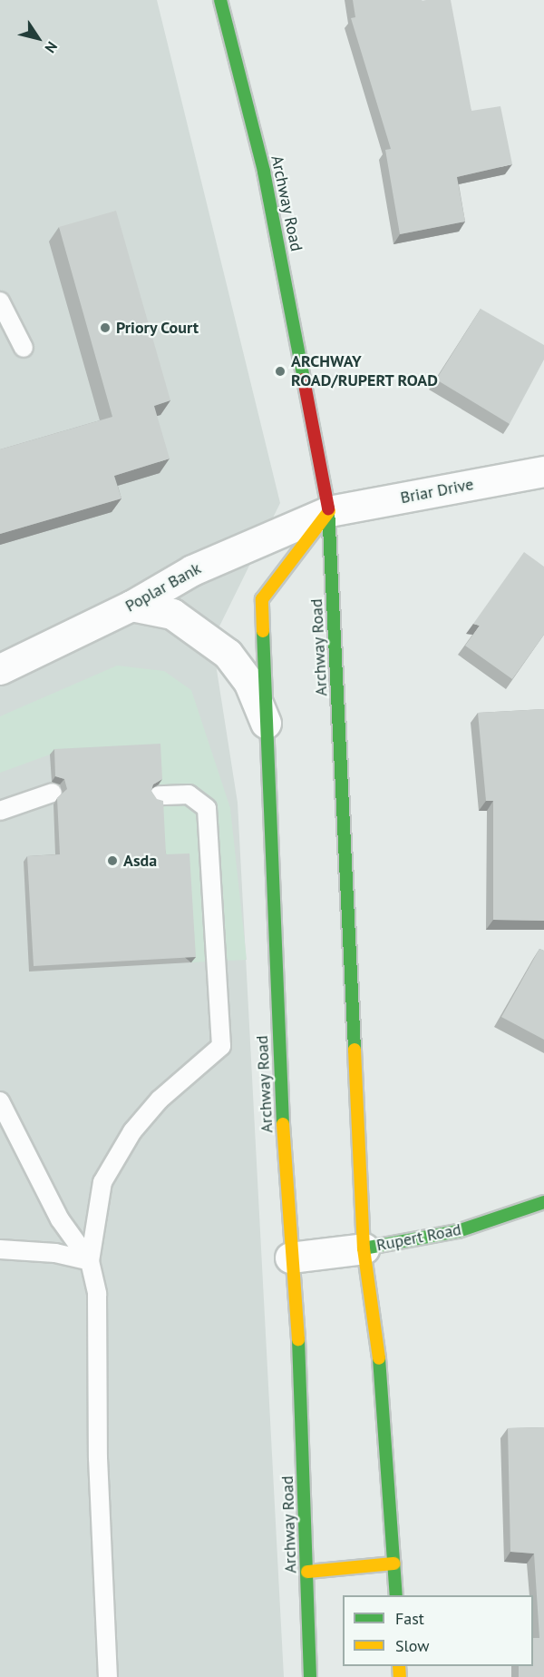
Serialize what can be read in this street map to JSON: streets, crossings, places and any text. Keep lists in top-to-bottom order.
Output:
{
  "streets": {
    "main road": ["Archway Road", "Rupert Road"],
    "street": ["Briar Drive", "Poplar Bank"]
  },
  "crossings": [
    ["Archway Road", "Briar Drive"],
    ["Archway Road", "Poplar Bank"],
    ["Archway Road", "Rupert Road"],
    ["Briar Drive", "Poplar Bank"]
  ],
  "places": ["Priory Court", "ARCHWAY ROAD/RUPERT ROAD", "Asda"],
  "legend": ["Fast", "Slow"],
  "north": "bottom right"
}
